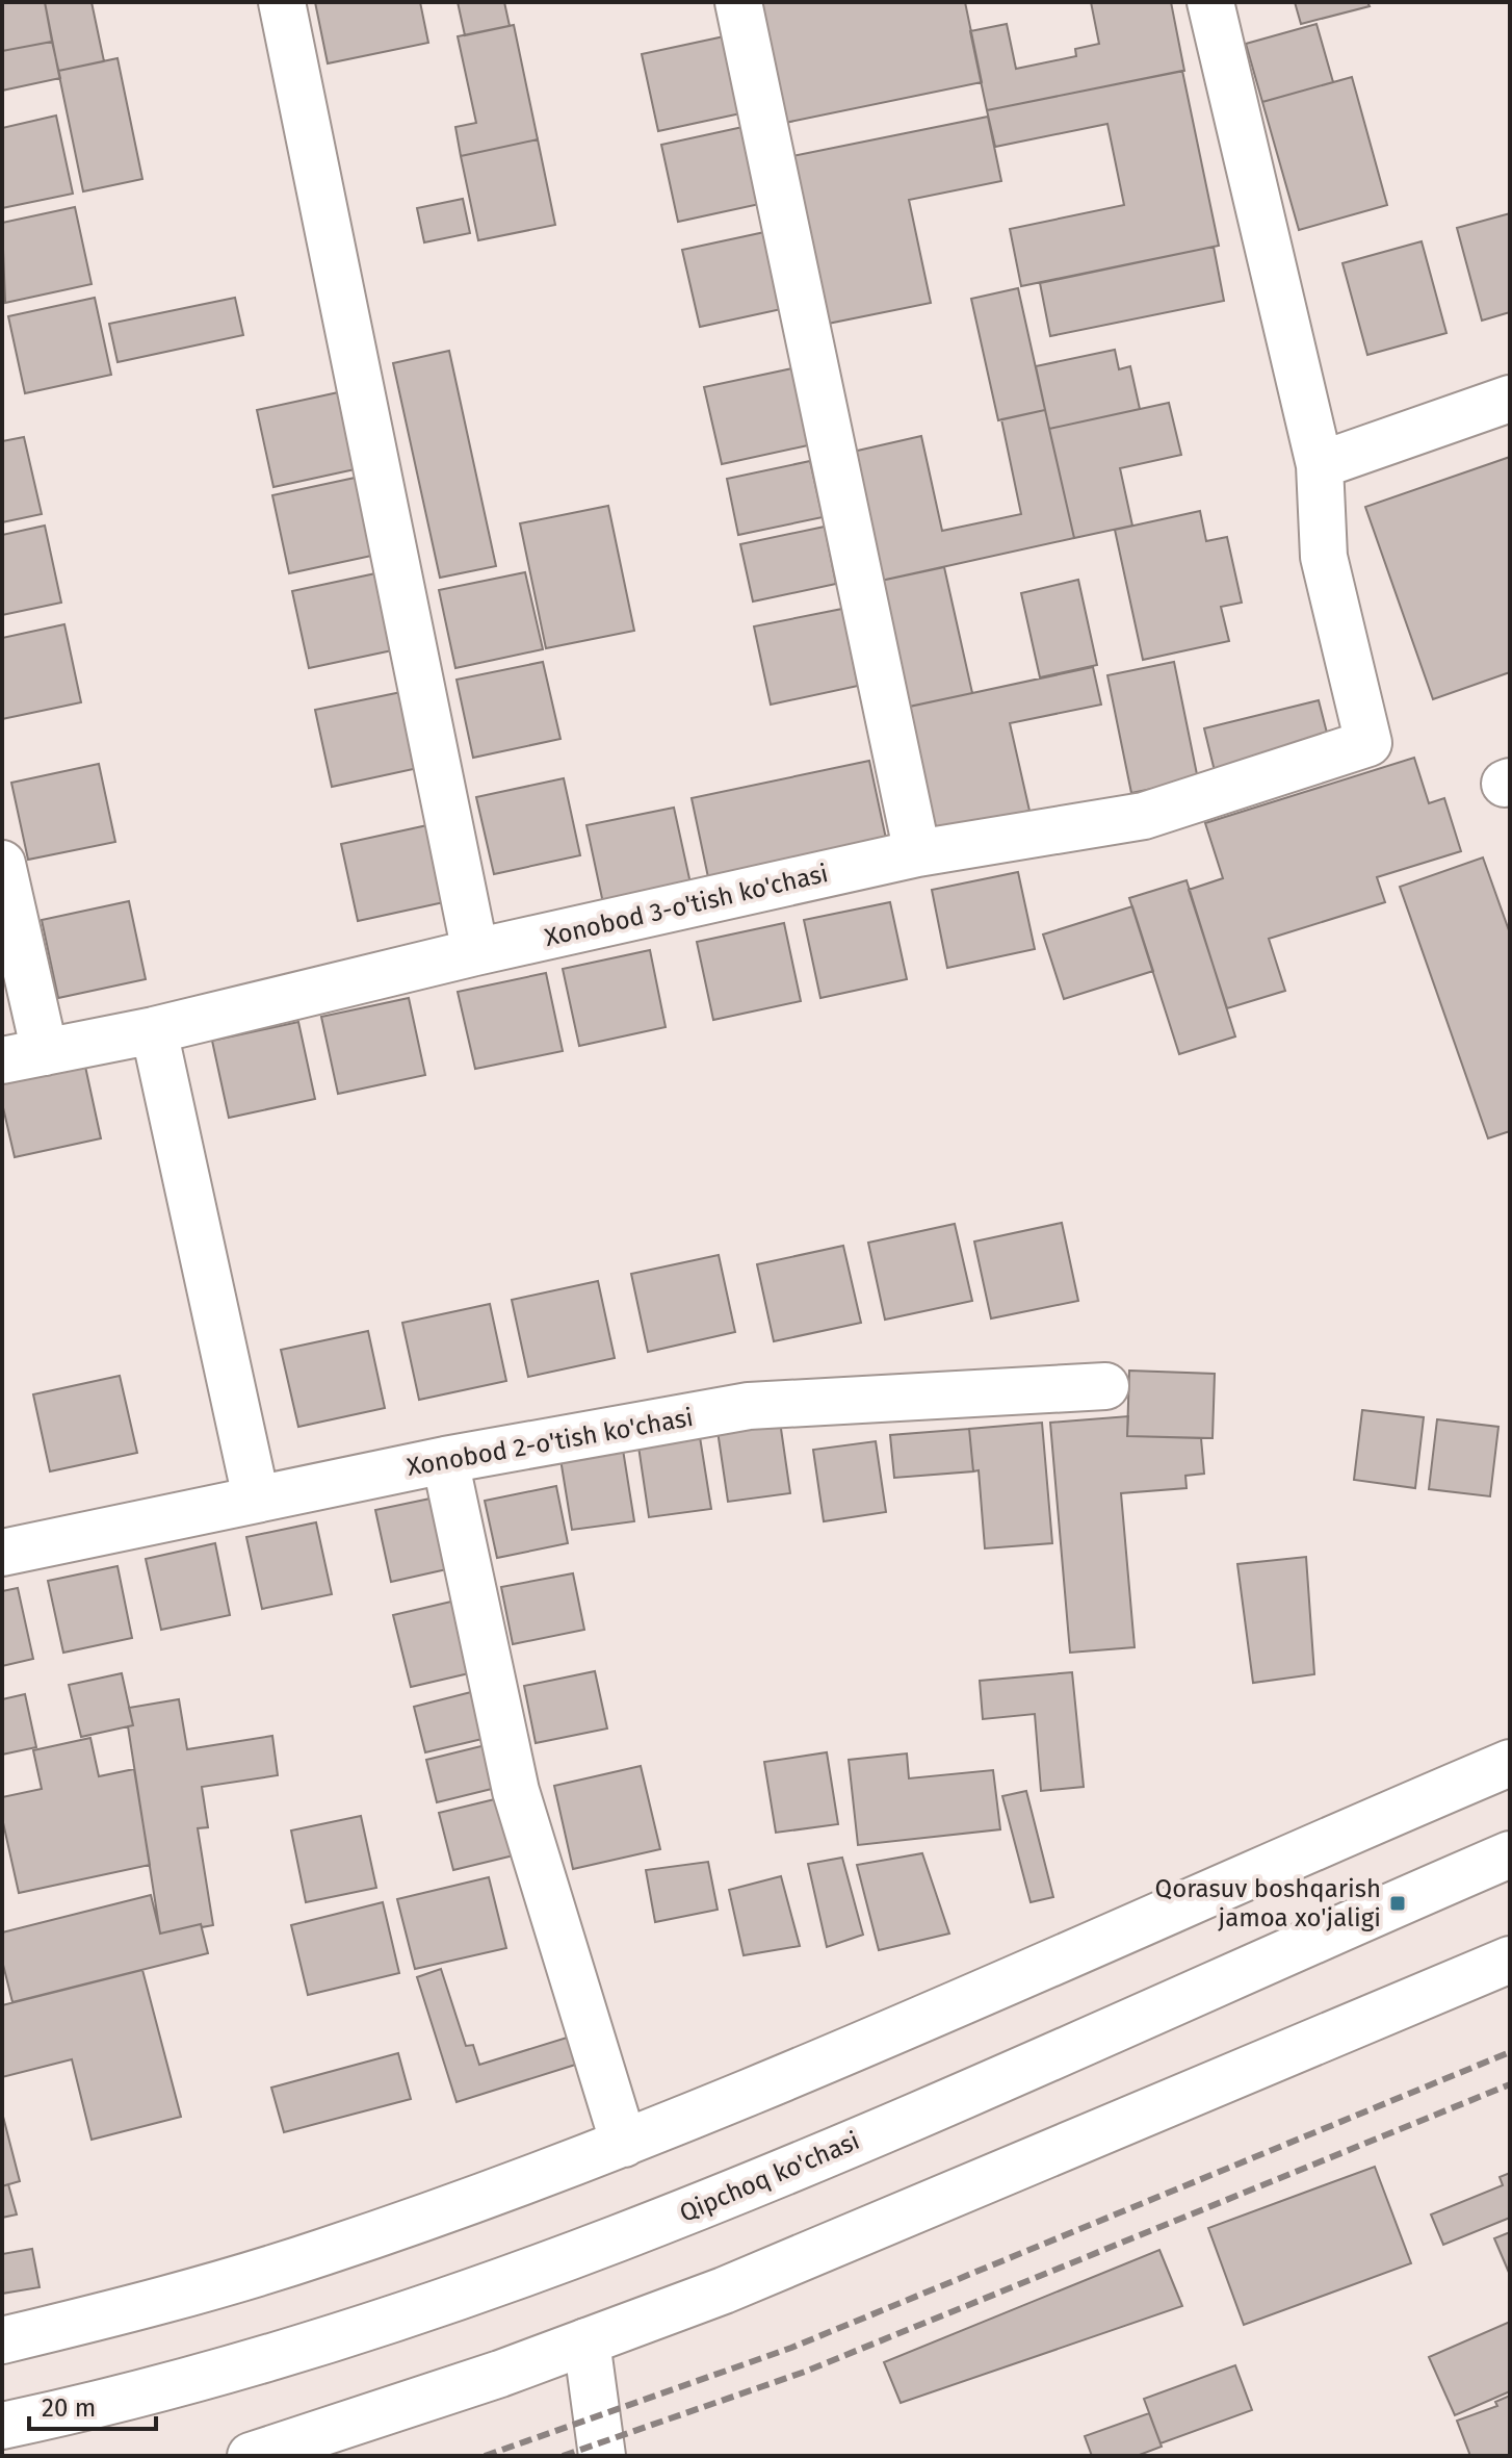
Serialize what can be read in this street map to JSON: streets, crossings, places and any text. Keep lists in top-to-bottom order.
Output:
{
  "streets": {
    "street": ["Xonobod 3-o'tish ko'chasi", "Xonobod 2-o'tish ko'chasi", "Qipchoq ko'chasi"]
  },
  "places": {
    "transit": ["Qorasuv boshqarish jamoa xo'jaligi"]
  },
  "scale_bar": "20 m"
}
